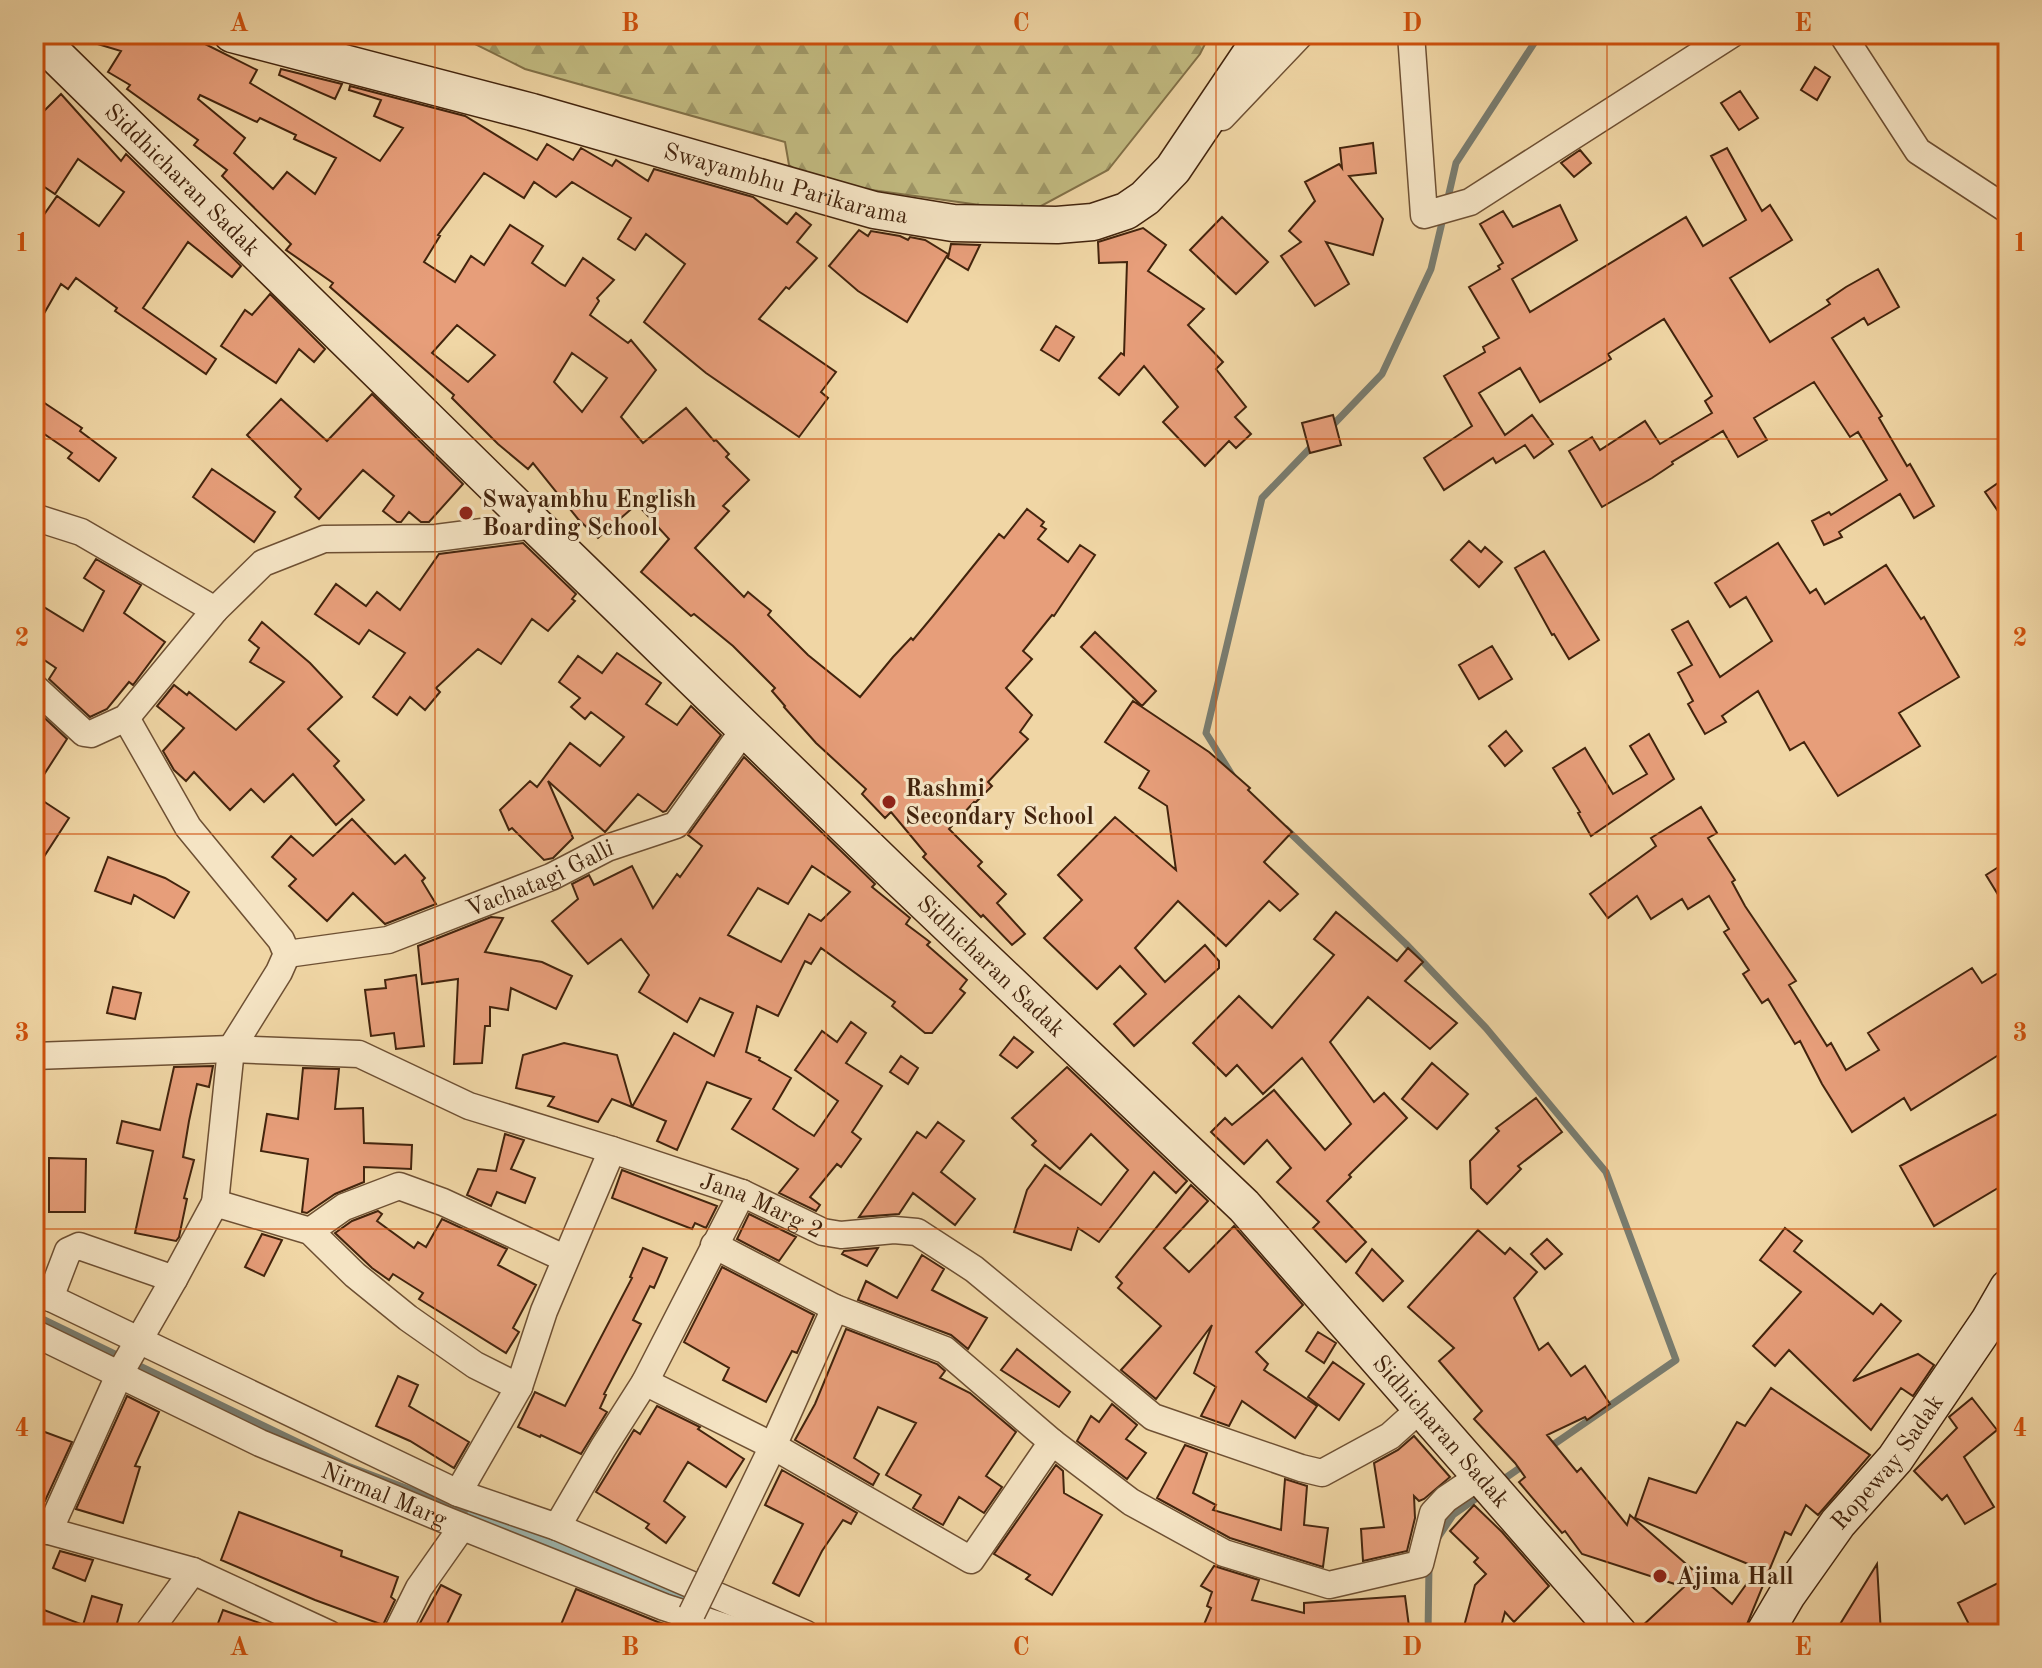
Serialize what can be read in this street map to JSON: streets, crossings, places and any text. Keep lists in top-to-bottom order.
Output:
{
  "streets": {
    "main road": [
      "Siddhicharan Sadak",
      "Swayambhu Parikarama",
      "Sidhicharan Sadak",
      "Ropeway Sadak"
    ],
    "street": ["Vachatagi Galli", "Jana Marg 2", "Nirmal Marg"]
  },
  "crossings": [
    ["Siddhicharan Sadak", "Sidhicharan Sadak"],
    ["Vachatagi Galli", "Sidhicharan Sadak"],
    ["Sidhicharan Sadak", "Jana Marg 2"]
  ],
  "places": ["Swayambhu English Boarding School", "Rashmi Secondary School", "Ajima Hall"],
  "grid": {
    "columns": [
      "A",
      "B",
      "C",
      "D",
      "E"
    ],
    "rows": [
      "1",
      "2",
      "3",
      "4"
    ]
  }
}
